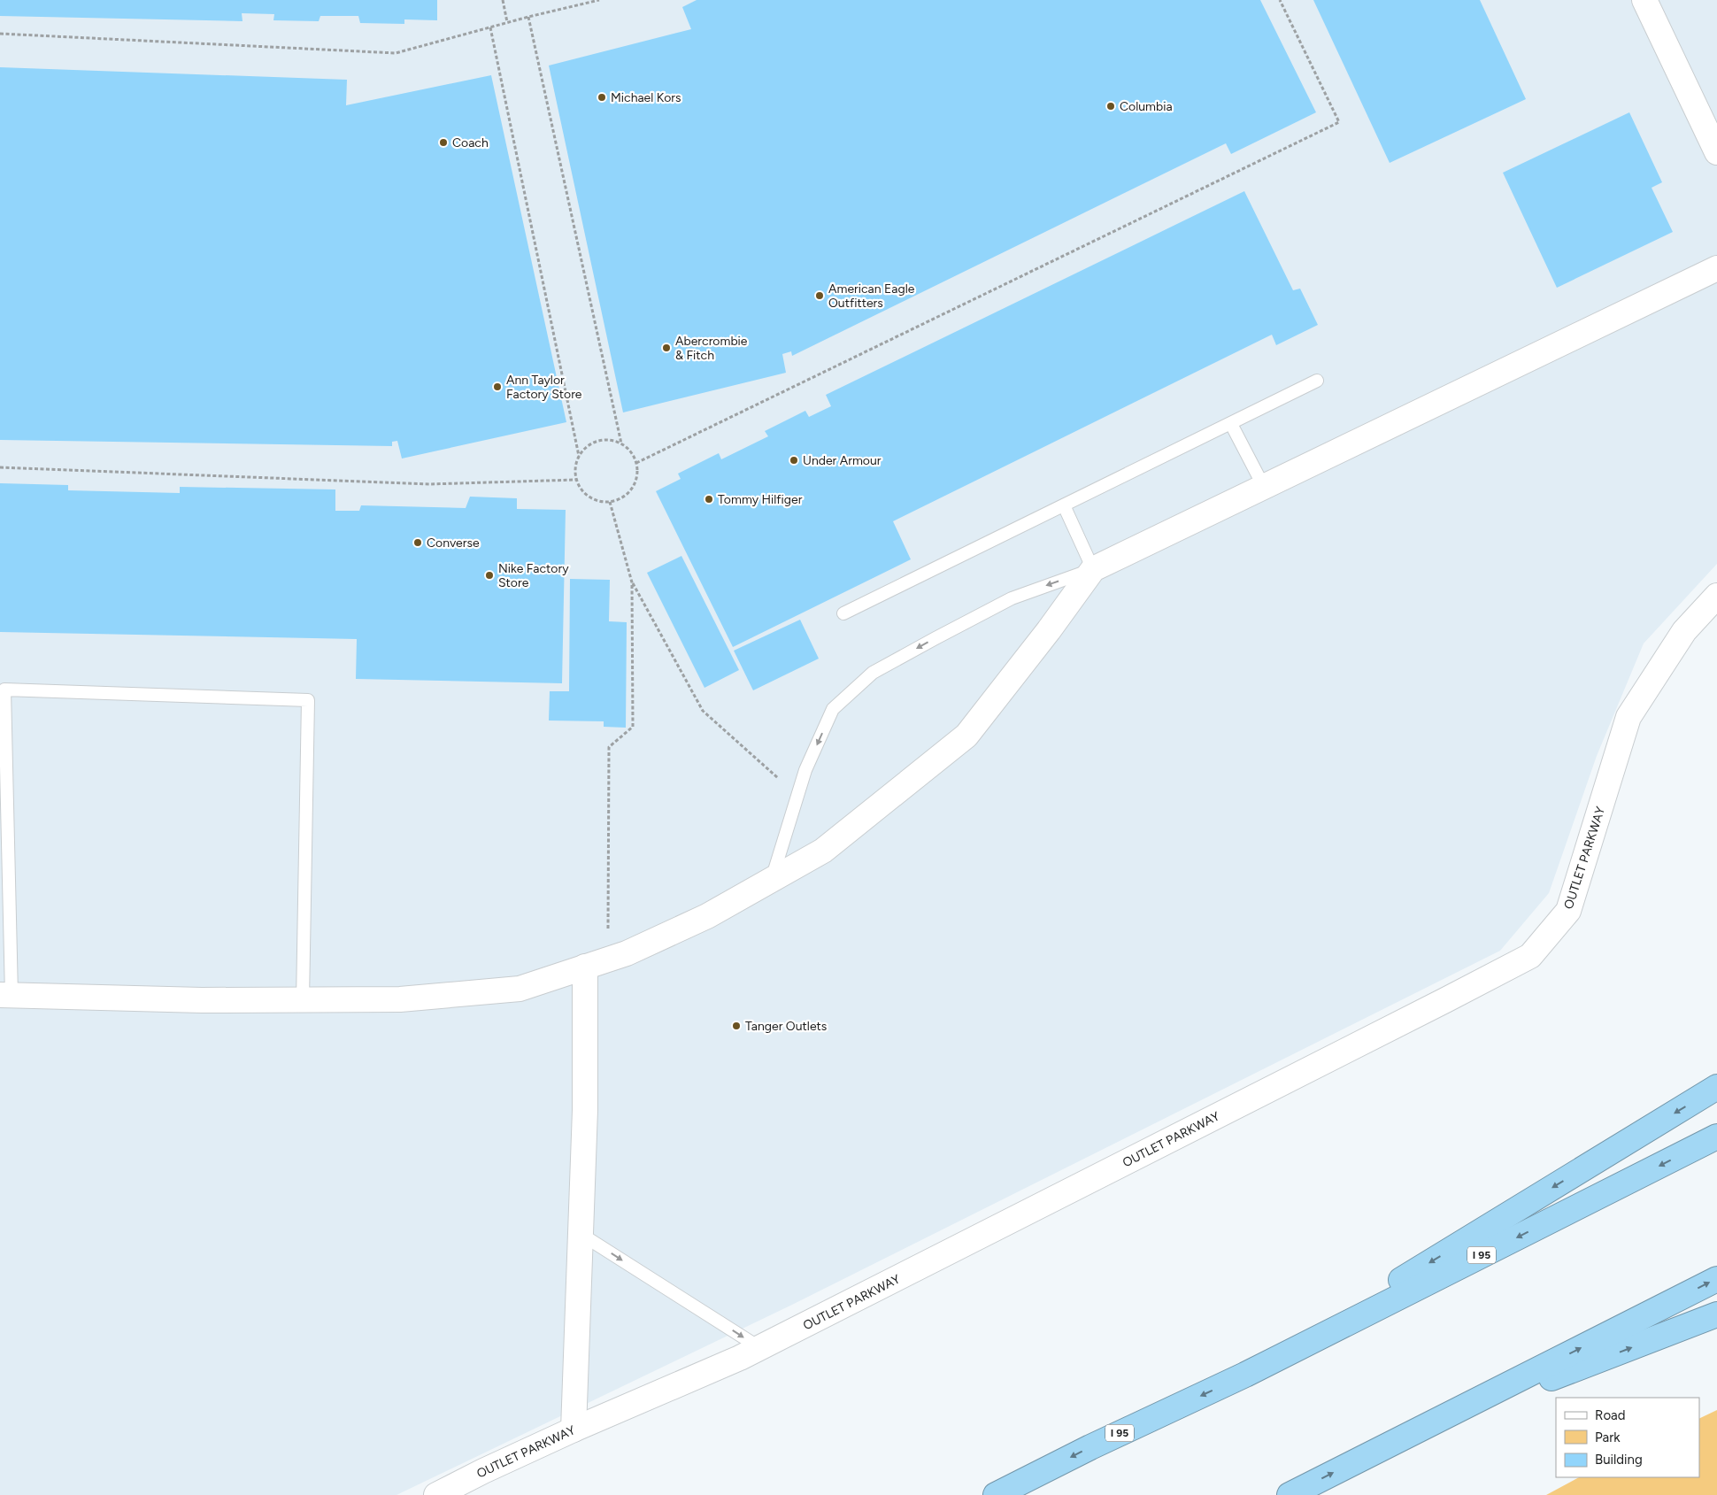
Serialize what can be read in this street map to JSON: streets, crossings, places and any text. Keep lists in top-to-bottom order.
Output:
{
  "streets": {
    "highway": ["I 95"],
    "street": ["OUTLET PARKWAY"]
  },
  "places": [
    "Michael Kors",
    "Columbia",
    "Coach",
    "American Eagle Outfitters",
    "Abercrombie & Fitch",
    "Ann Taylor Factory Store",
    "Under Armour",
    "Tommy Hilfiger",
    "Converse",
    "Nike Factory Store",
    "Tanger Outlets"
  ],
  "legend": ["Road", "Park", "Building"]
}
